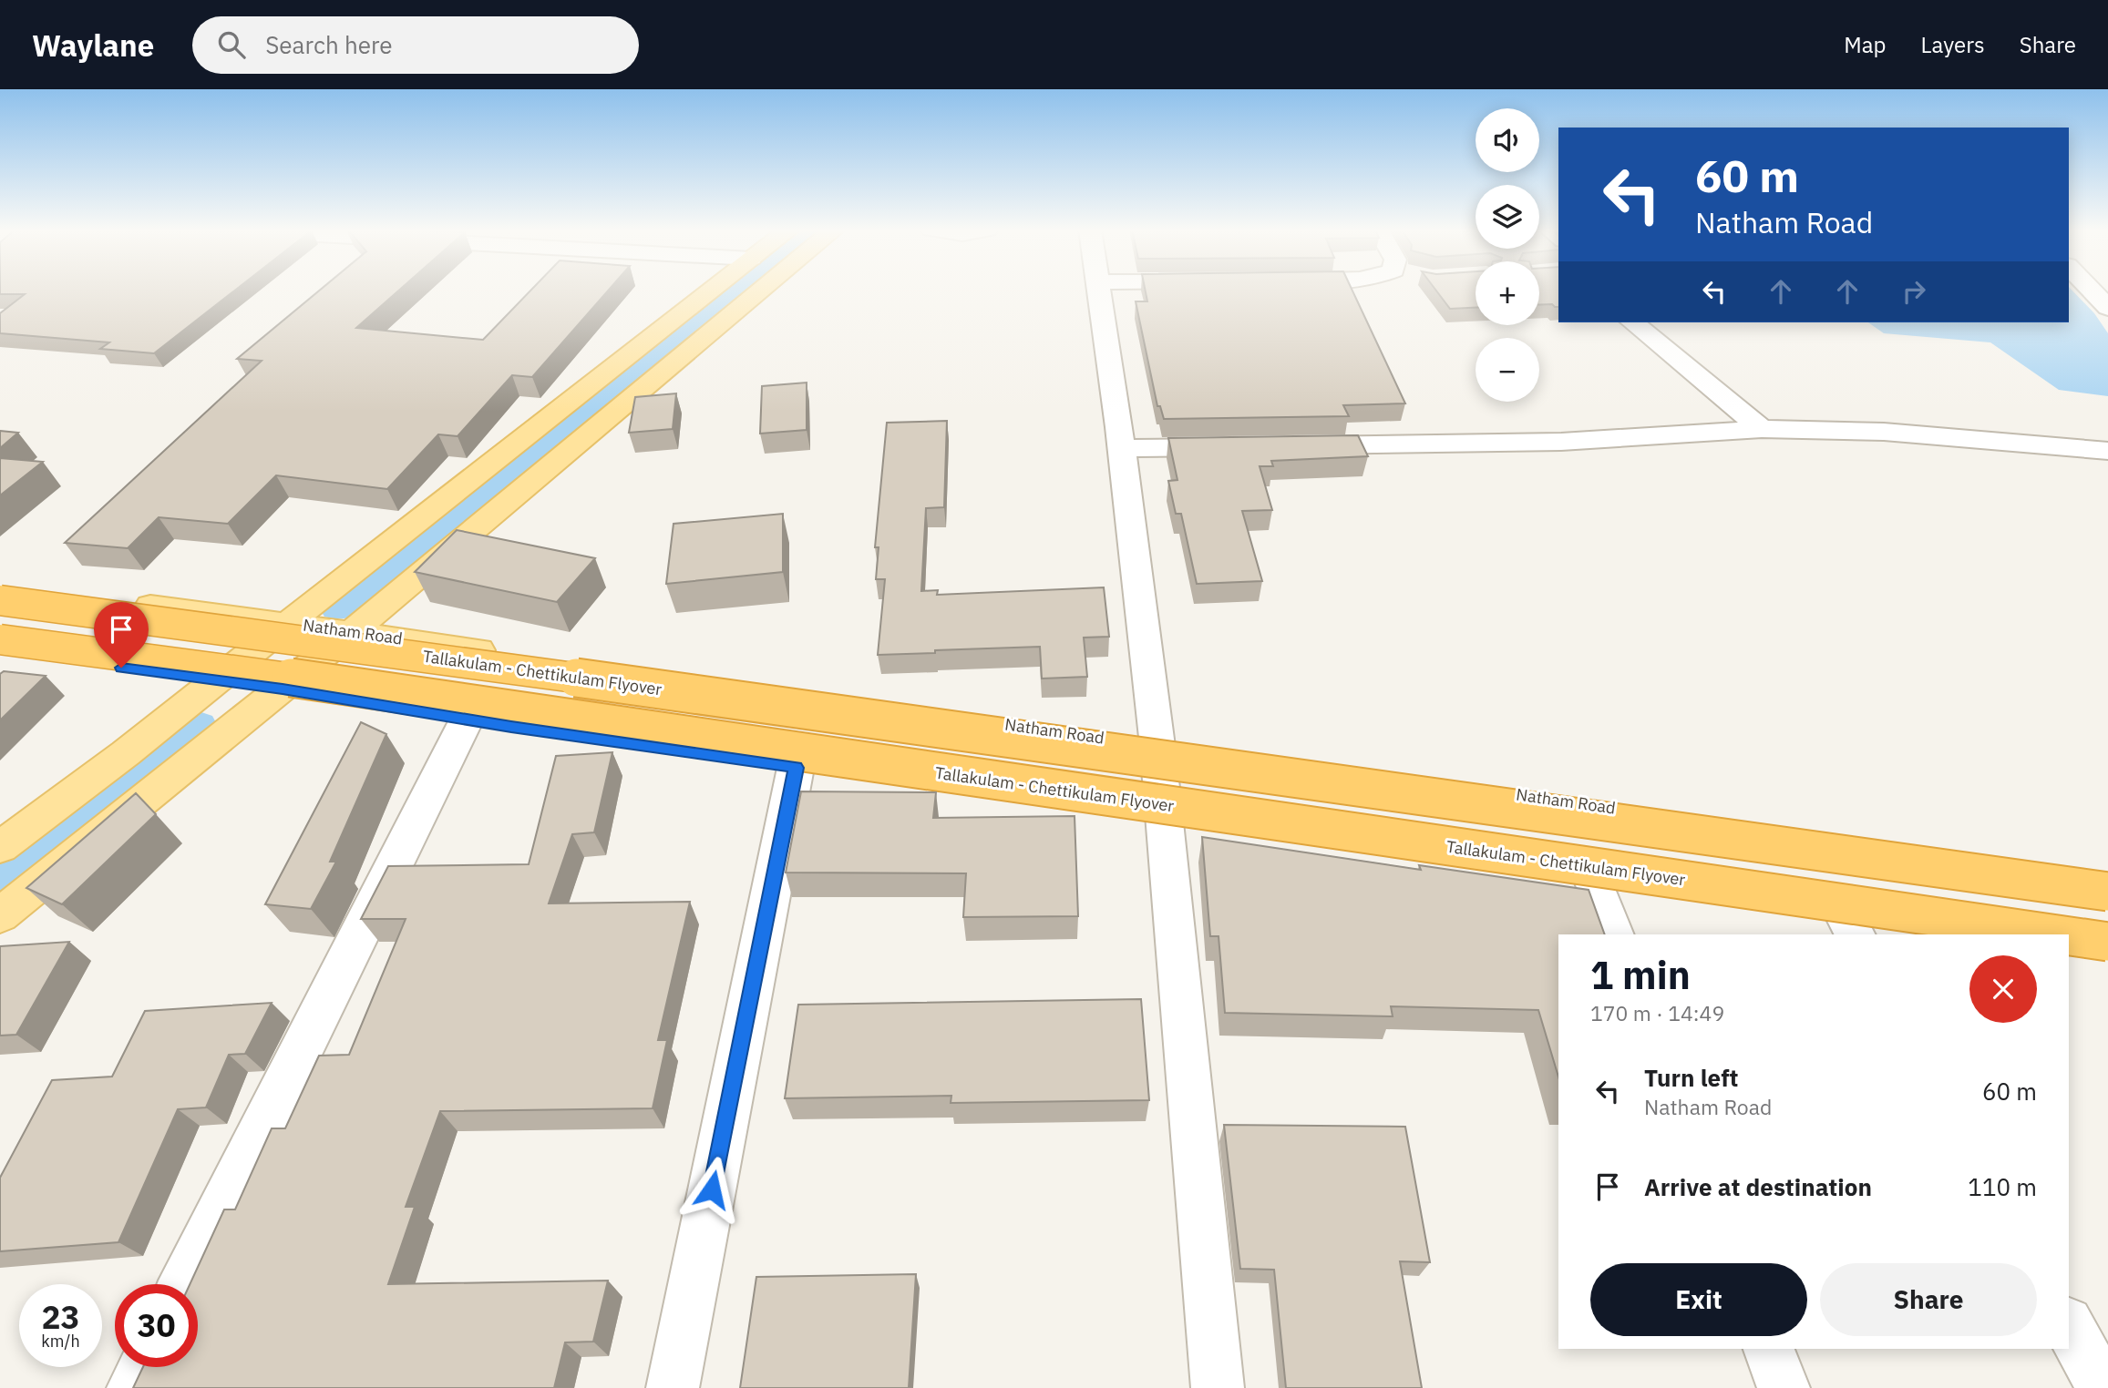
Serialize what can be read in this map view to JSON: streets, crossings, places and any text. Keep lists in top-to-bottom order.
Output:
{
  "streets": {
    "highway": ["Tallakulam - Chettikulam Flyover"],
    "main road": ["Natham Road"]
  },
  "page": {
    "header": "Waylane",
    "search": "Search here",
    "nav": ["Map", "Layers", "Share"],
    "map_buttons": ["+", "−"],
    "turn": ["60 m", "Natham Road"],
    "heading": ["1 min", "170 m · 14:49"],
    "list": [
      {
        "name": "Turn left",
        "note": "Natham Road",
        "value": "60 m"
      },
      {
        "name": "Arrive at destination",
        "value": "110 m"
      }
    ],
    "buttons": ["Exit", "Share"],
    "speed": "23 km/h",
    "limit": "30"
  }
}
